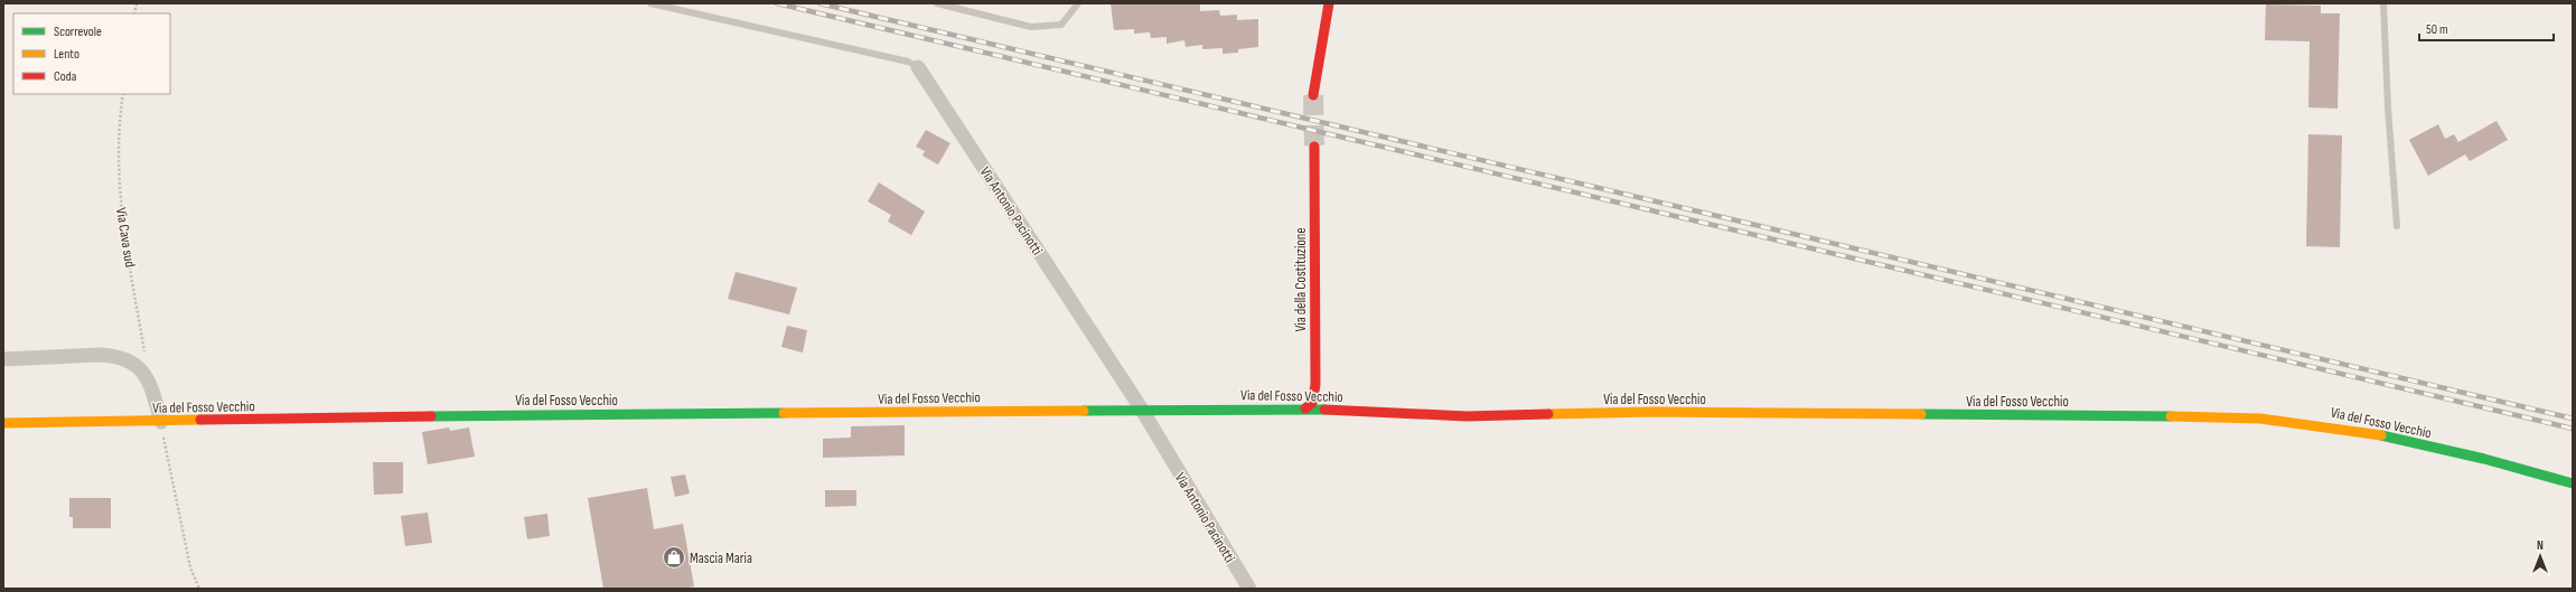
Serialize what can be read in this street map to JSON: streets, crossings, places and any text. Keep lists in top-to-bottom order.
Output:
{
  "streets": {
    "street": ["Via Antonio Pacinotti", "Via della Costituzione", "Via del Fosso Vecchio"],
    "path": ["Via Cava sud"]
  },
  "crossings": [
    ["Via Antonio Pacinotti", "Via del Fosso Vecchio"],
    ["Via della Costituzione", "Via del Fosso Vecchio"]
  ],
  "places": {
    "shop": ["Mascia Maria"]
  },
  "legend": ["Scorrevole", "Lento", "Coda"],
  "scale_bar": "50 m",
  "north": "top"
}
